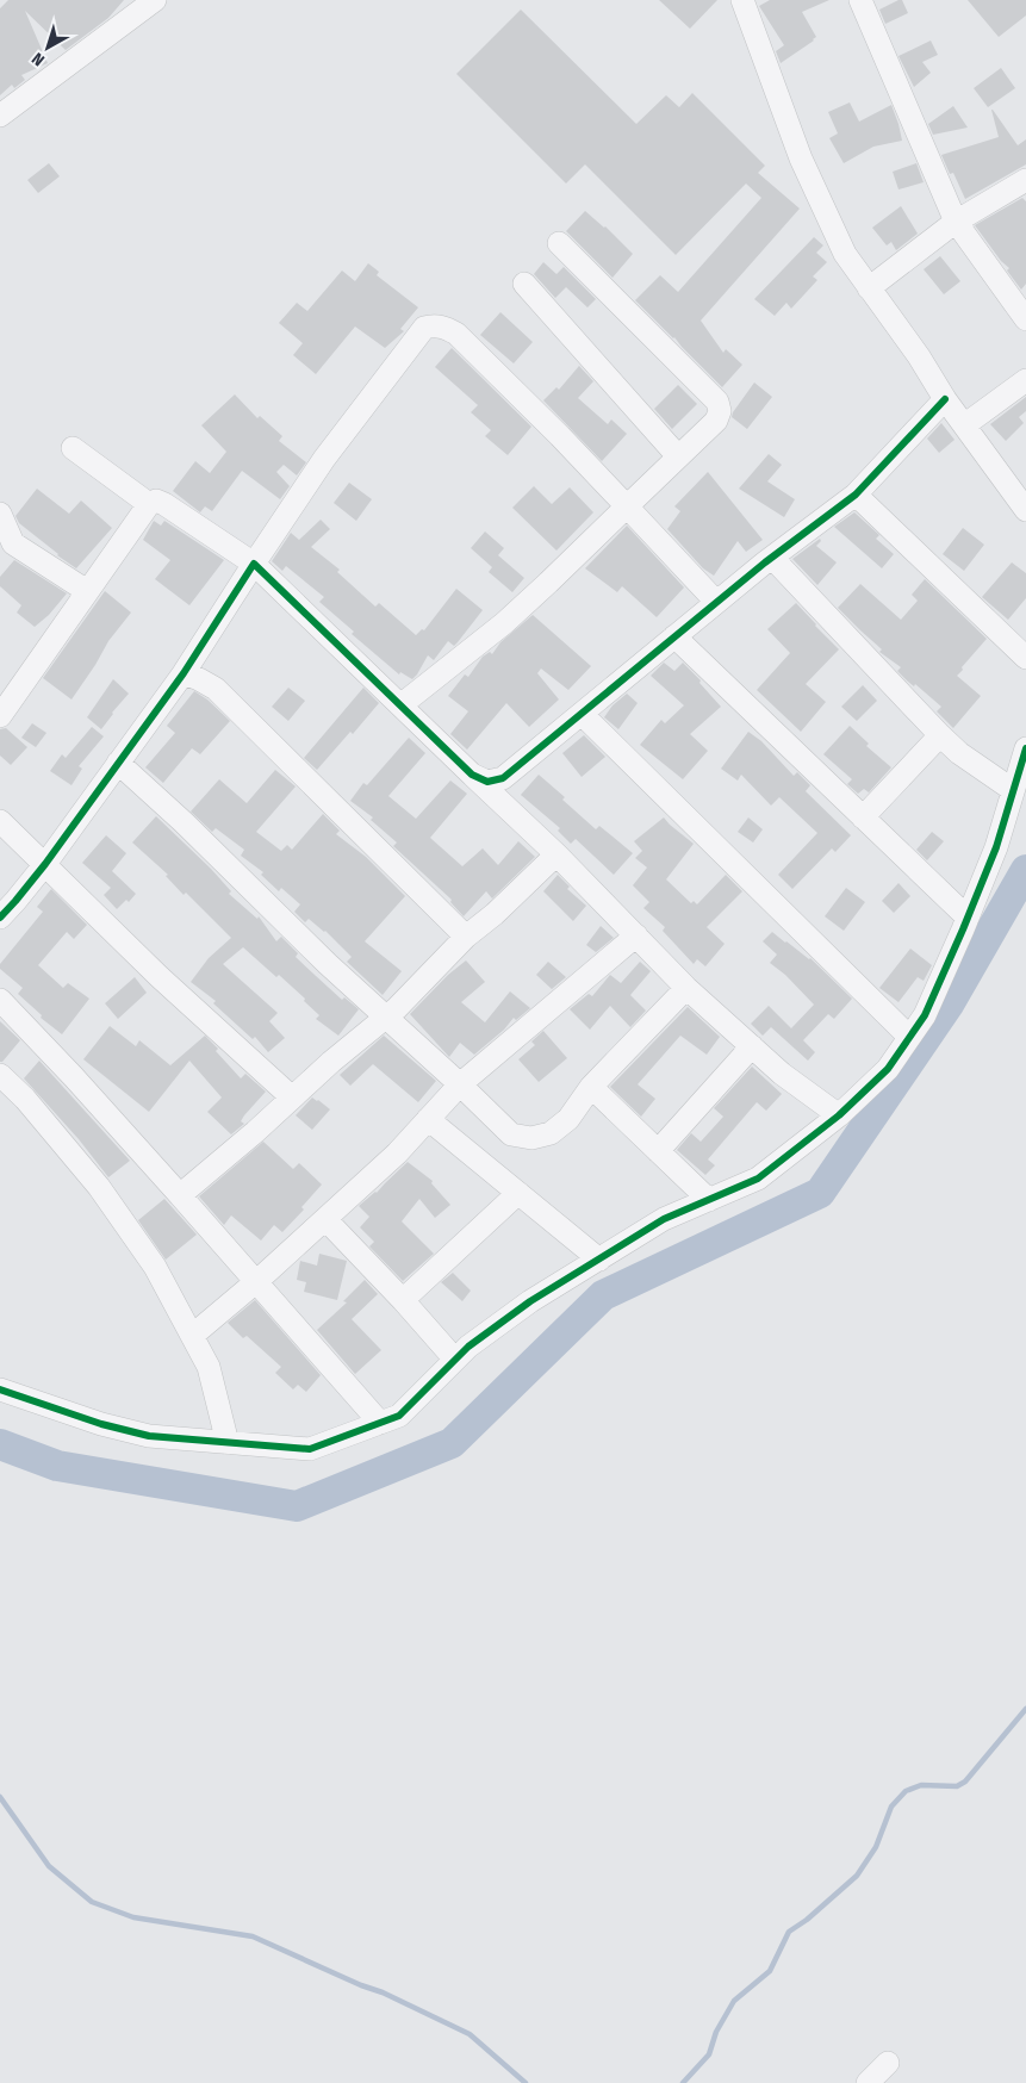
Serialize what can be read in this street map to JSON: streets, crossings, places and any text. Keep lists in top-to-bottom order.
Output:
{
  "north": "bottom left"
}
